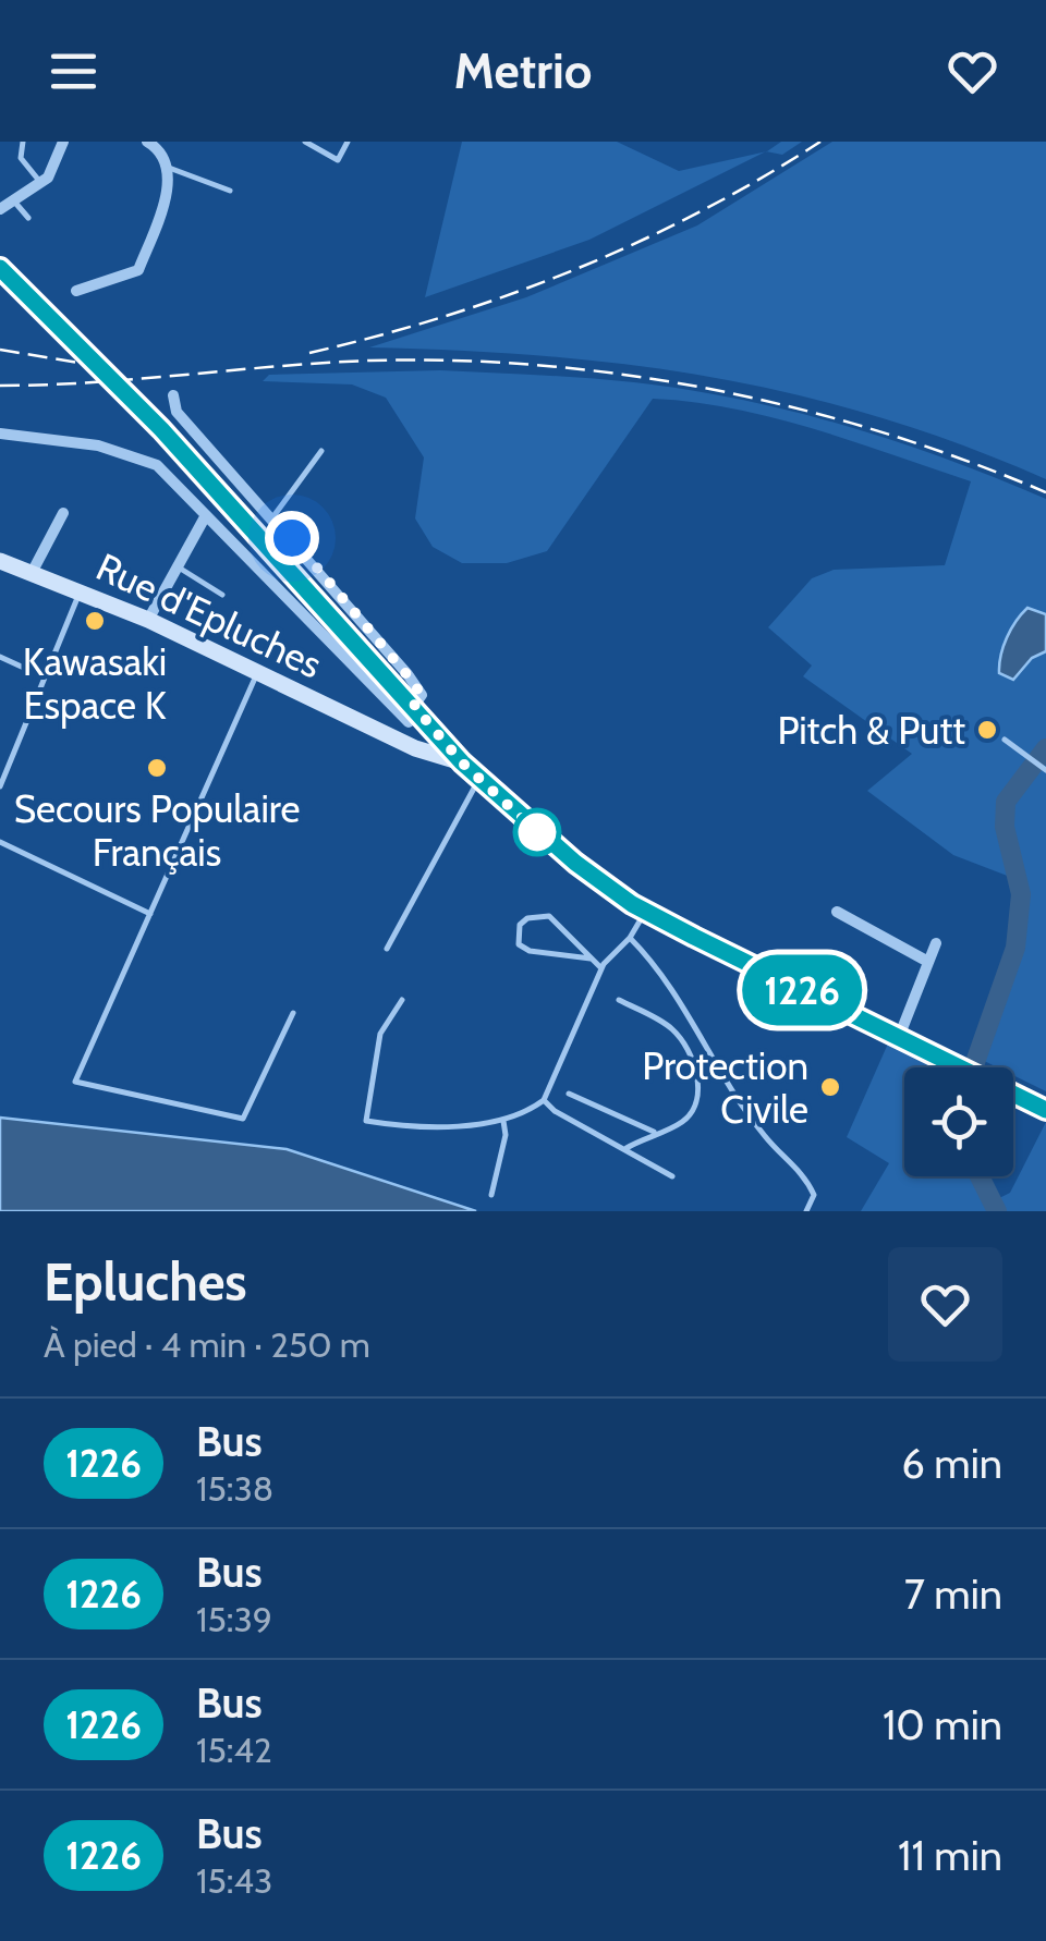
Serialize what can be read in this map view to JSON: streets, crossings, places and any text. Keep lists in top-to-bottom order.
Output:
{
  "streets": {
    "street": ["Rue d'Epluches"]
  },
  "places": [
    "Kawasaki Espace K",
    "Pitch & Putt",
    "Secours Populaire Français",
    "Protection Civile"
  ],
  "lines": ["bus line 1226"],
  "page": {
    "header": "Metrio",
    "on_map": "1226",
    "heading": ["Epluches", "À pied · 4 min · 250 m"],
    "list": [
      {
        "mark": "1226",
        "name": "Bus",
        "note": "15:38",
        "value": "6 min"
      },
      {
        "mark": "1226",
        "name": "Bus",
        "note": "15:39",
        "value": "7 min"
      },
      {
        "mark": "1226",
        "name": "Bus",
        "note": "15:42",
        "value": "10 min"
      },
      {
        "mark": "1226",
        "name": "Bus",
        "note": "15:43",
        "value": "11 min"
      }
    ]
  }
}
